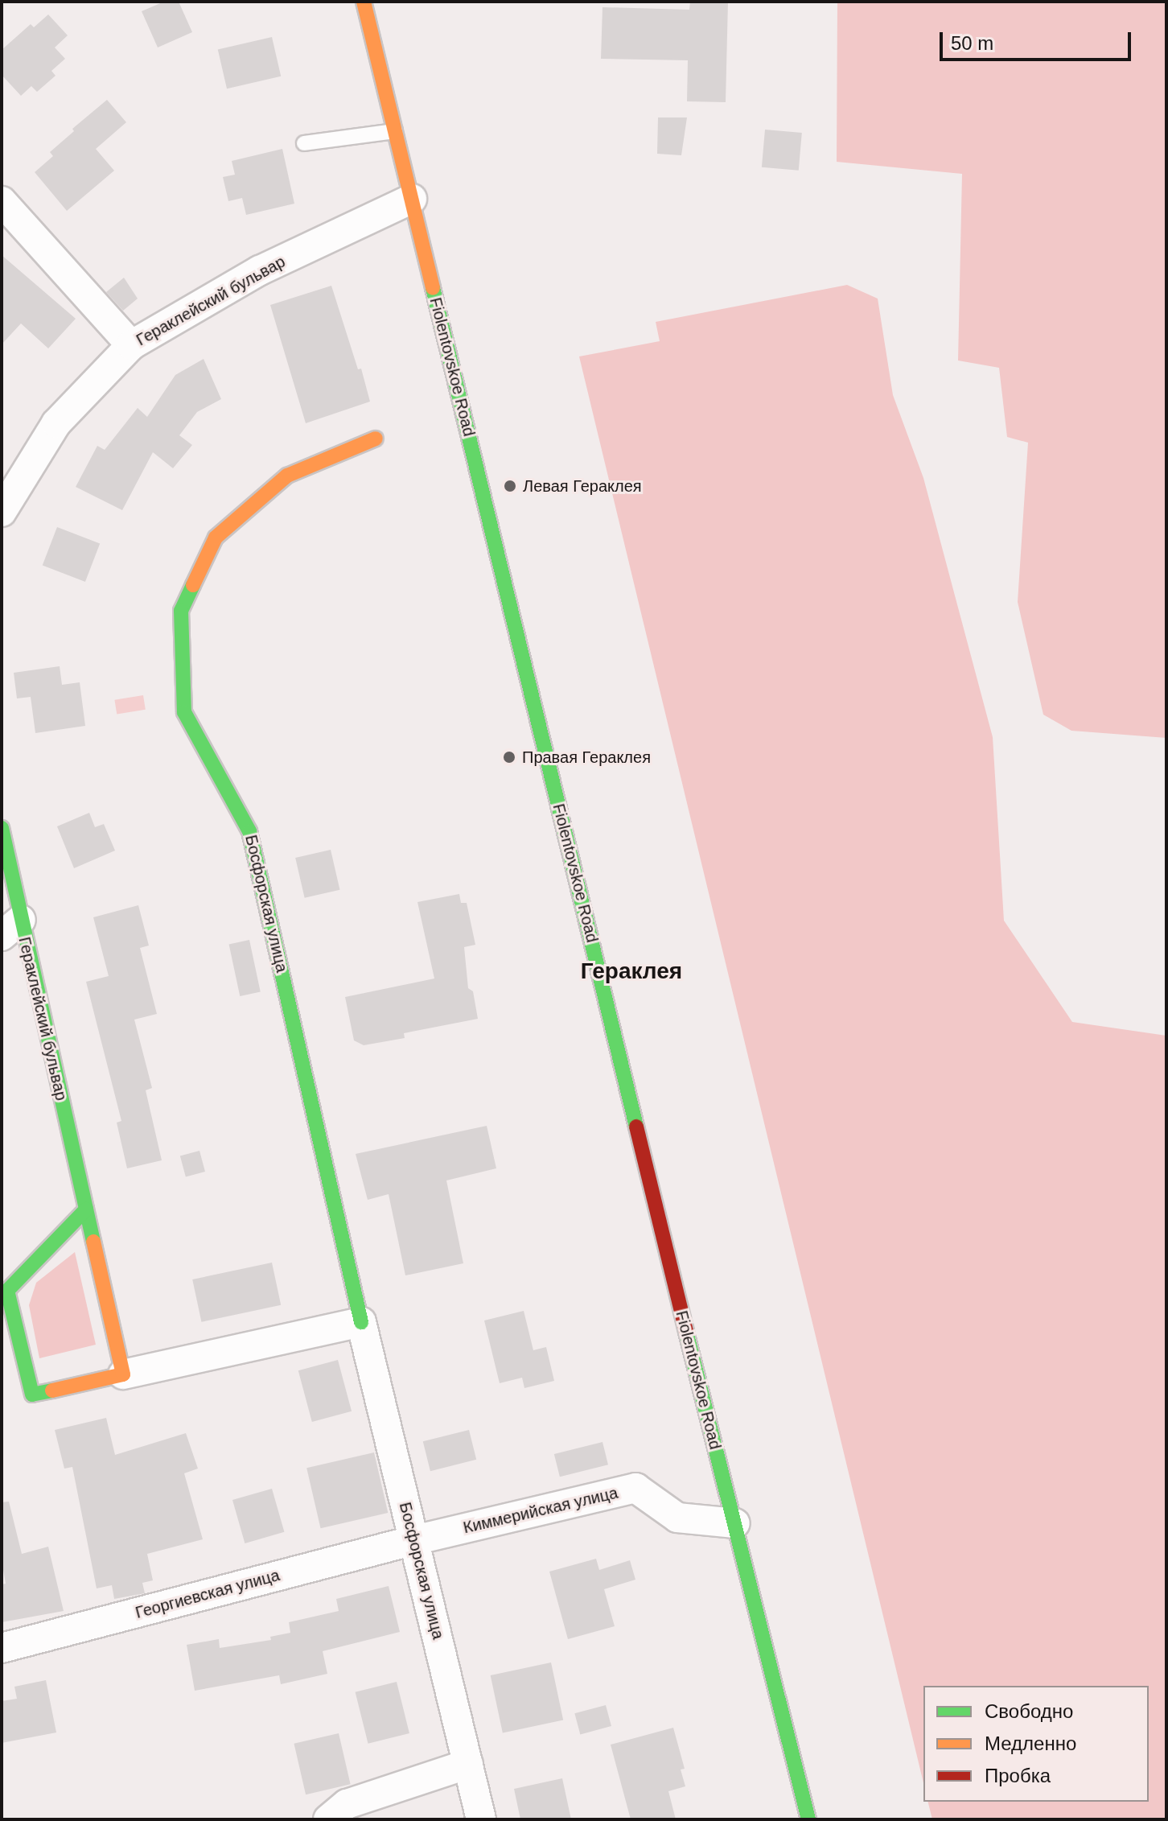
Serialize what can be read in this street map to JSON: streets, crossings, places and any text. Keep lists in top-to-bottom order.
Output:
{
  "streets": {
    "street": [
      "Гераклейский бульвар",
      "Fiolentovskoe Road",
      "Босфорская улица",
      "Киммерийская улица",
      "Георгиевская улица"
    ]
  },
  "crossings": [
    ["Гераклейский бульвар", "Fiolentovskoe Road"],
    ["Fiolentovskoe Road", "Киммерийская улица"],
    ["Босфорская улица", "Киммерийская улица"],
    ["Босфорская улица", "Георгиевская улица"],
    ["Киммерийская улица", "Георгиевская улица"]
  ],
  "districts": ["Гераклея"],
  "places": ["Левая Гераклея", "Правая Гераклея"],
  "legend": ["Свободно", "Медленно", "Пробка"],
  "scale_bar": "50 m"
}
